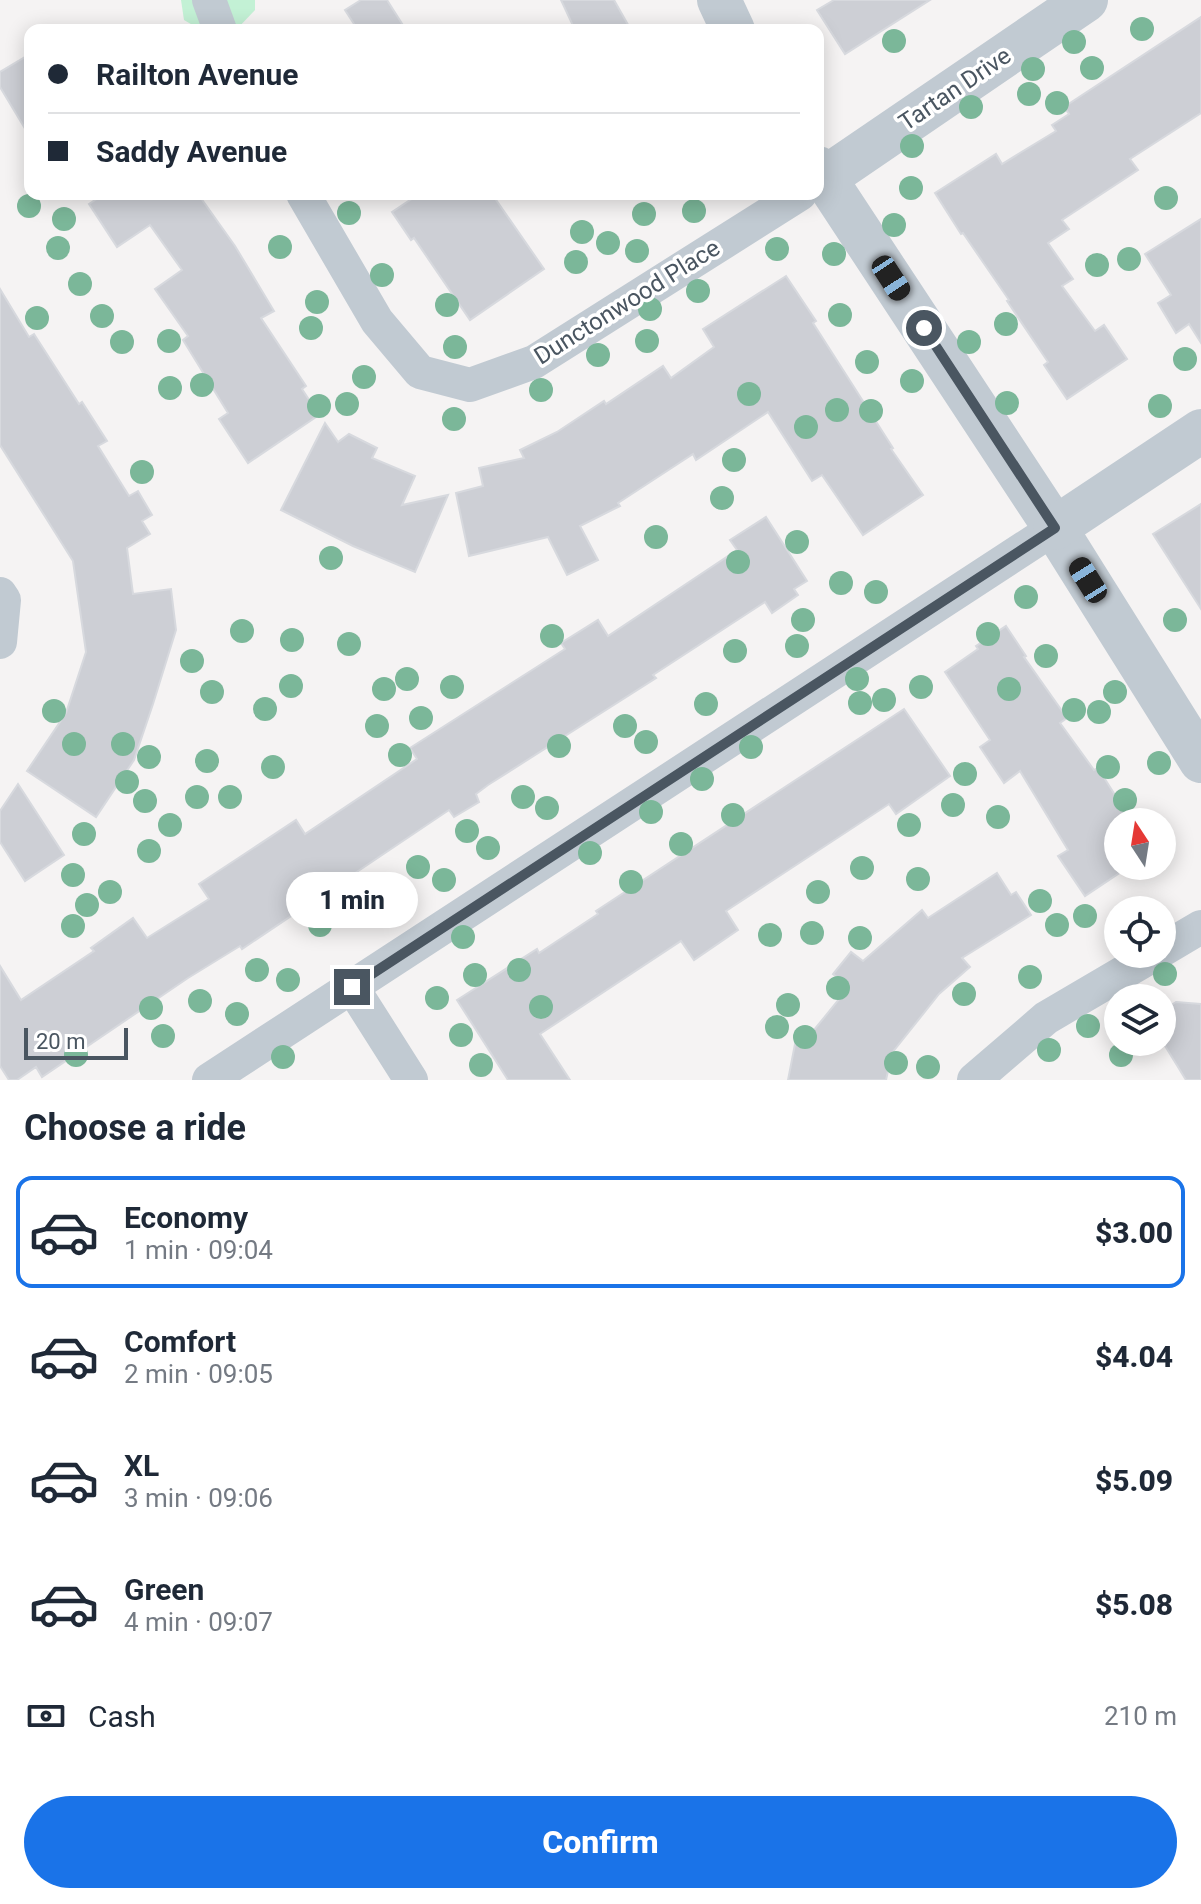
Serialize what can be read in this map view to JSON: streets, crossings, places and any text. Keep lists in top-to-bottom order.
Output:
{
  "streets": {
    "street": ["Tartan Drive", "Dunctonwood Place"]
  },
  "scale_bar": "20 m",
  "north": "top",
  "page": {
    "banner": ["Railton Avenue", "Saddy Avenue"],
    "bubble": "1 min",
    "scale": "20 m",
    "heading": "Choose a ride",
    "list": [
      {
        "name": "Economy",
        "note": "1 min · 09:04",
        "value": "$3.00"
      },
      {
        "name": "Comfort",
        "note": "2 min · 09:05",
        "value": "$4.04"
      },
      {
        "name": "XL",
        "note": "3 min · 09:06",
        "value": "$5.09"
      },
      {
        "name": "Green",
        "note": "4 min · 09:07",
        "value": "$5.08"
      }
    ],
    "pay": ["Cash", "210 m"],
    "buttons": "Confirm"
  }
}
